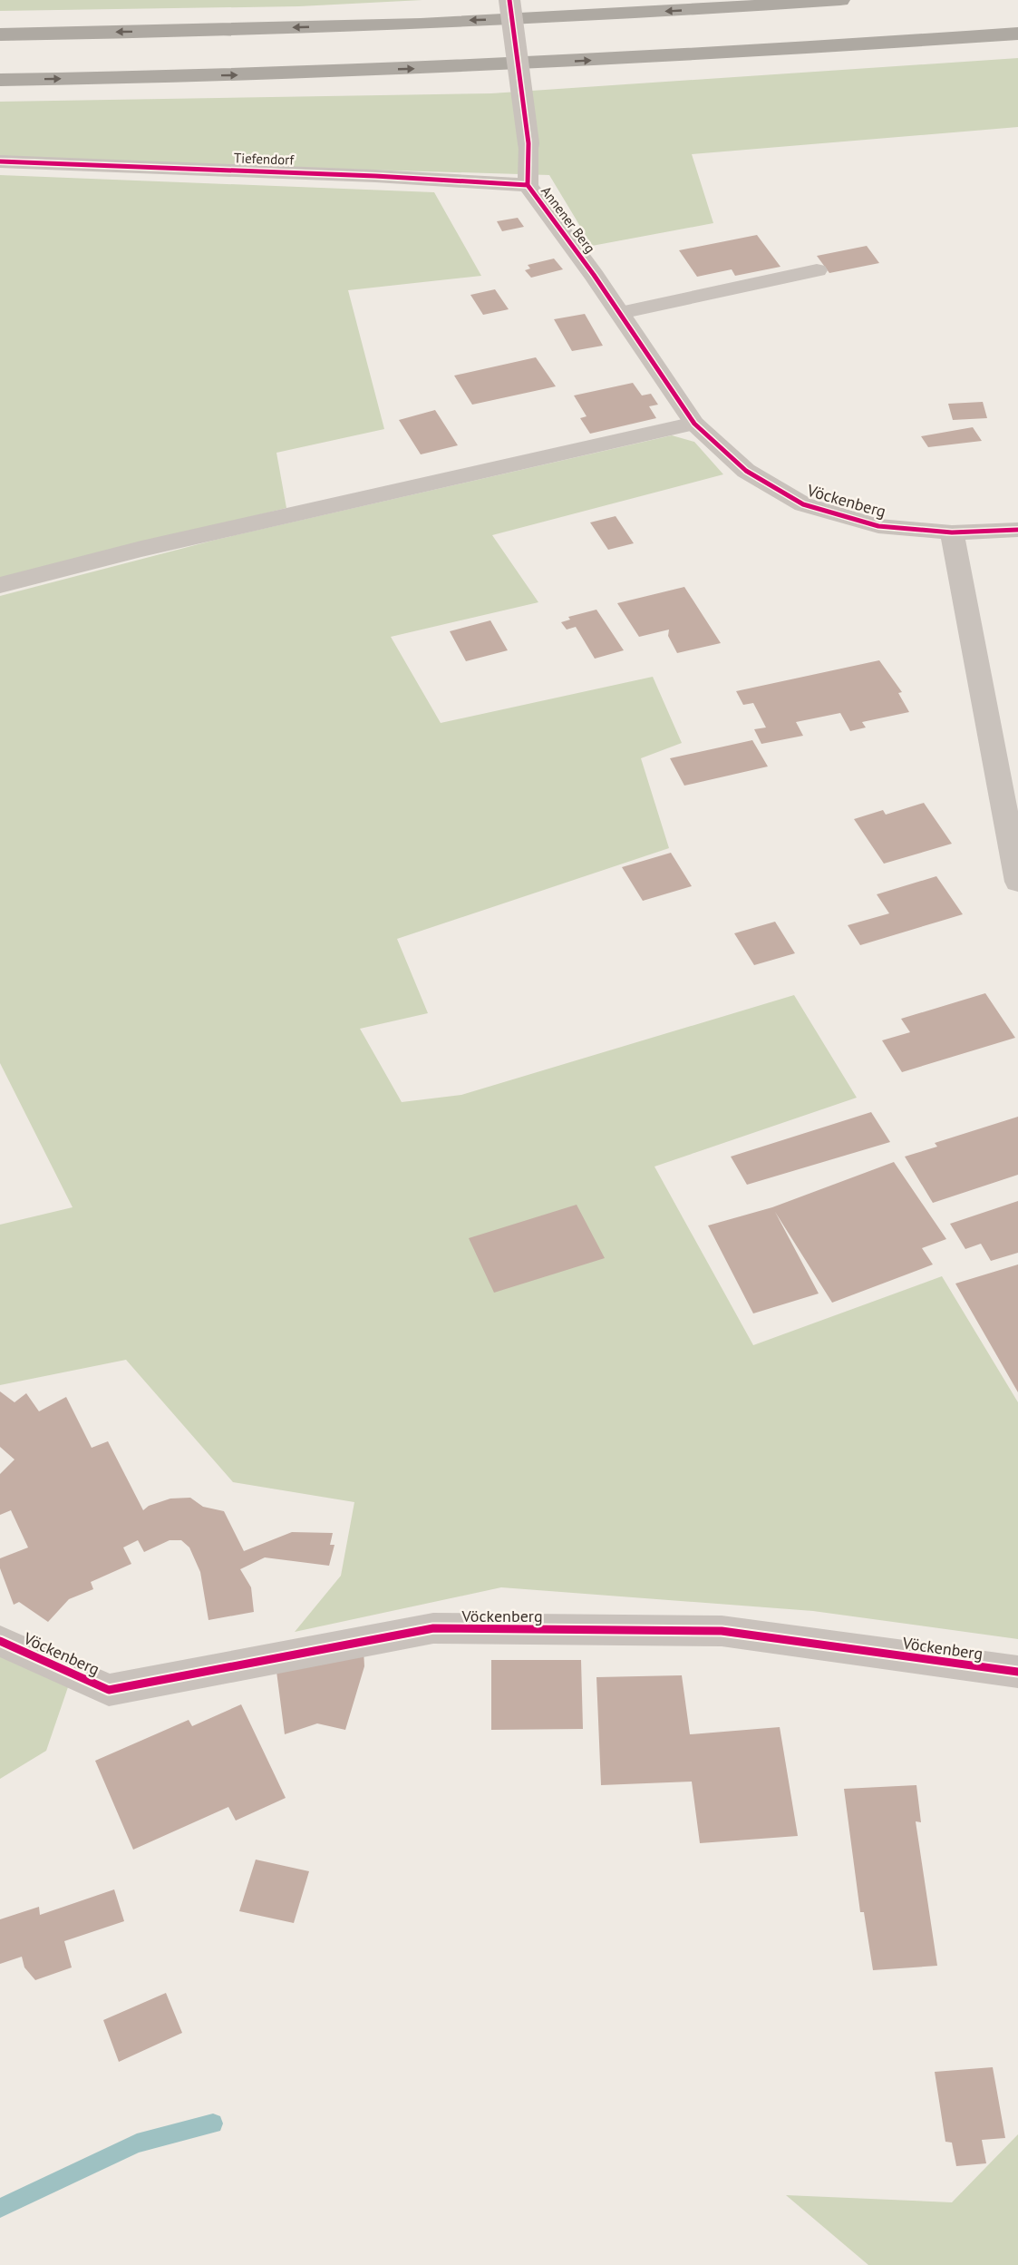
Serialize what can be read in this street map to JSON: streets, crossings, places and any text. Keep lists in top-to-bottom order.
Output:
{
  "streets": {
    "street": ["Tiefendorf", "Annener Berg", "Vöckenberg"]
  },
  "crossings": [
    ["Tiefendorf", "Annener Berg"],
    ["Annener Berg", "Vöckenberg"]
  ]
}
